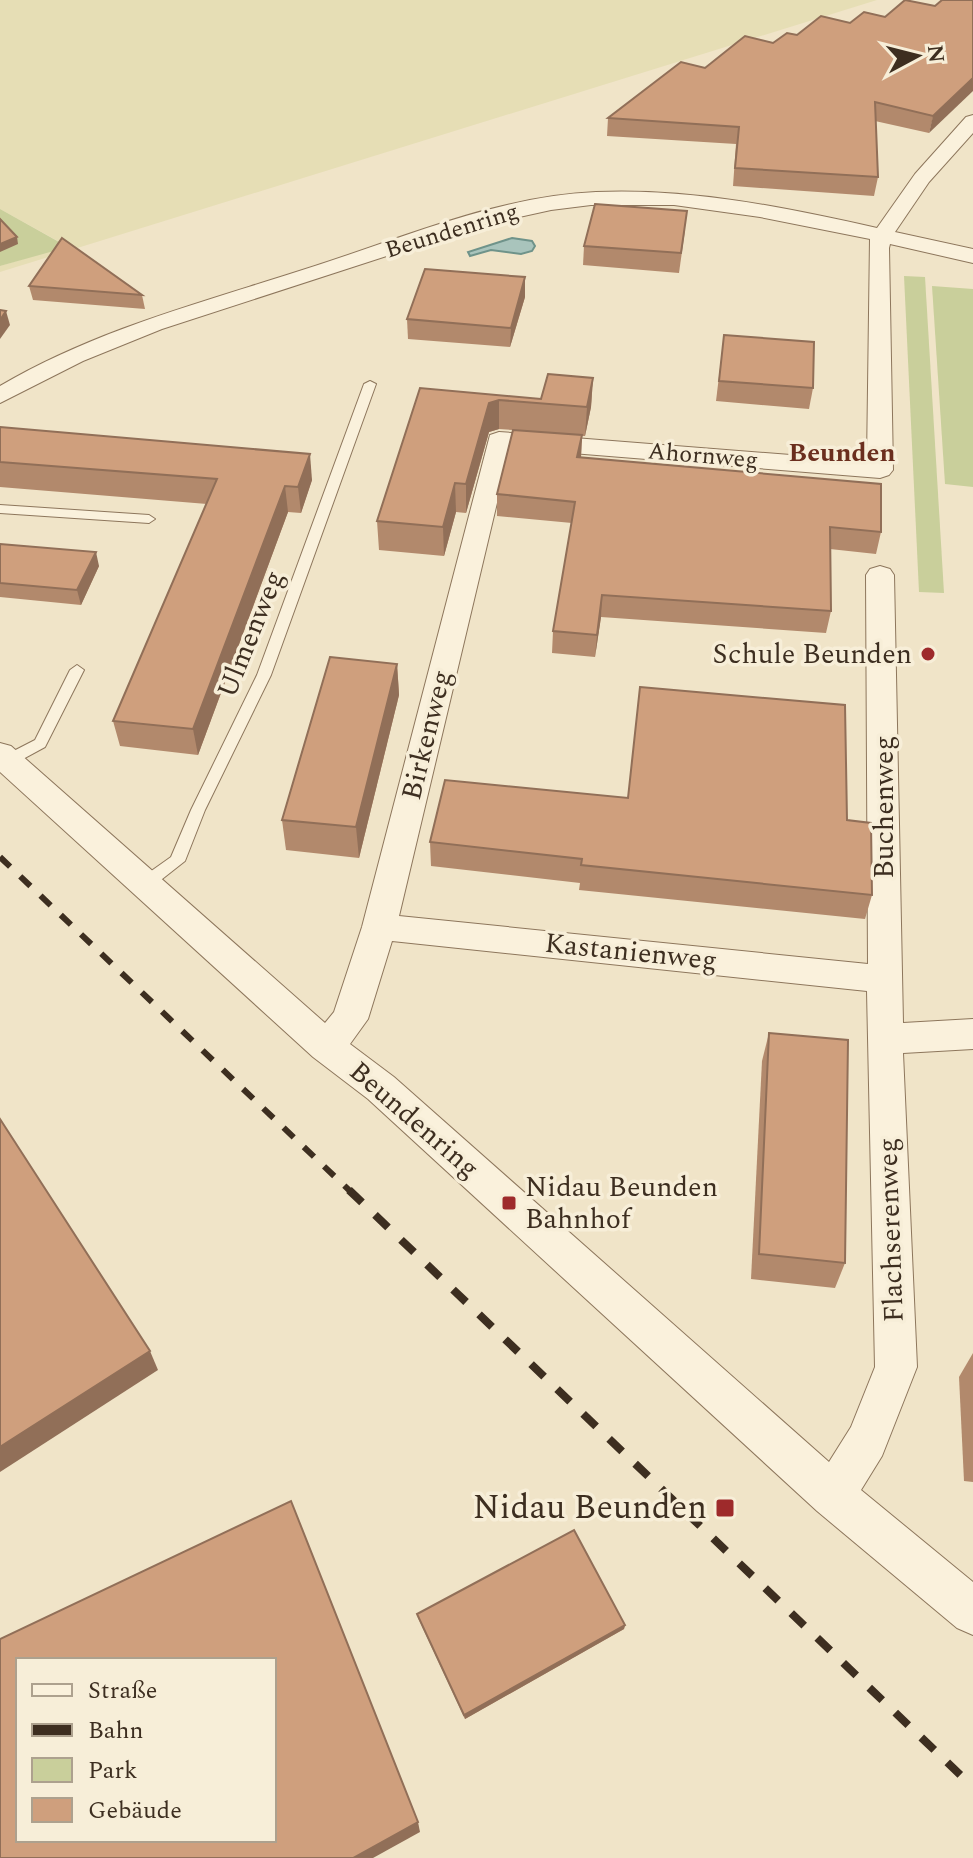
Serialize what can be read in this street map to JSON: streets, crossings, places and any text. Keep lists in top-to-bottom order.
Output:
{
  "streets": {
    "street": [
      "Beundenring",
      "Ahornweg",
      "Birkenweg",
      "Buchenweg",
      "Kastanienweg",
      "Flachserenweg"
    ],
    "lane": ["Ulmenweg"]
  },
  "crossings": [
    ["Beundenring", "Ahornweg"],
    ["Beundenring", "Ulmenweg"],
    ["Beundenring", "Birkenweg"],
    ["Beundenring", "Flachserenweg"],
    ["Ahornweg", "Birkenweg"],
    ["Birkenweg", "Kastanienweg"],
    ["Buchenweg", "Kastanienweg"],
    ["Buchenweg", "Flachserenweg"]
  ],
  "districts": ["Beunden"],
  "places": {
    "other": ["Schule Beunden"],
    "transit": ["Nidau Beunden Bahnhof", "Nidau Beunden"]
  },
  "legend": [
    "Straße",
    "Bahn",
    "Park",
    "Gebäude"
  ],
  "north": "right"
}
